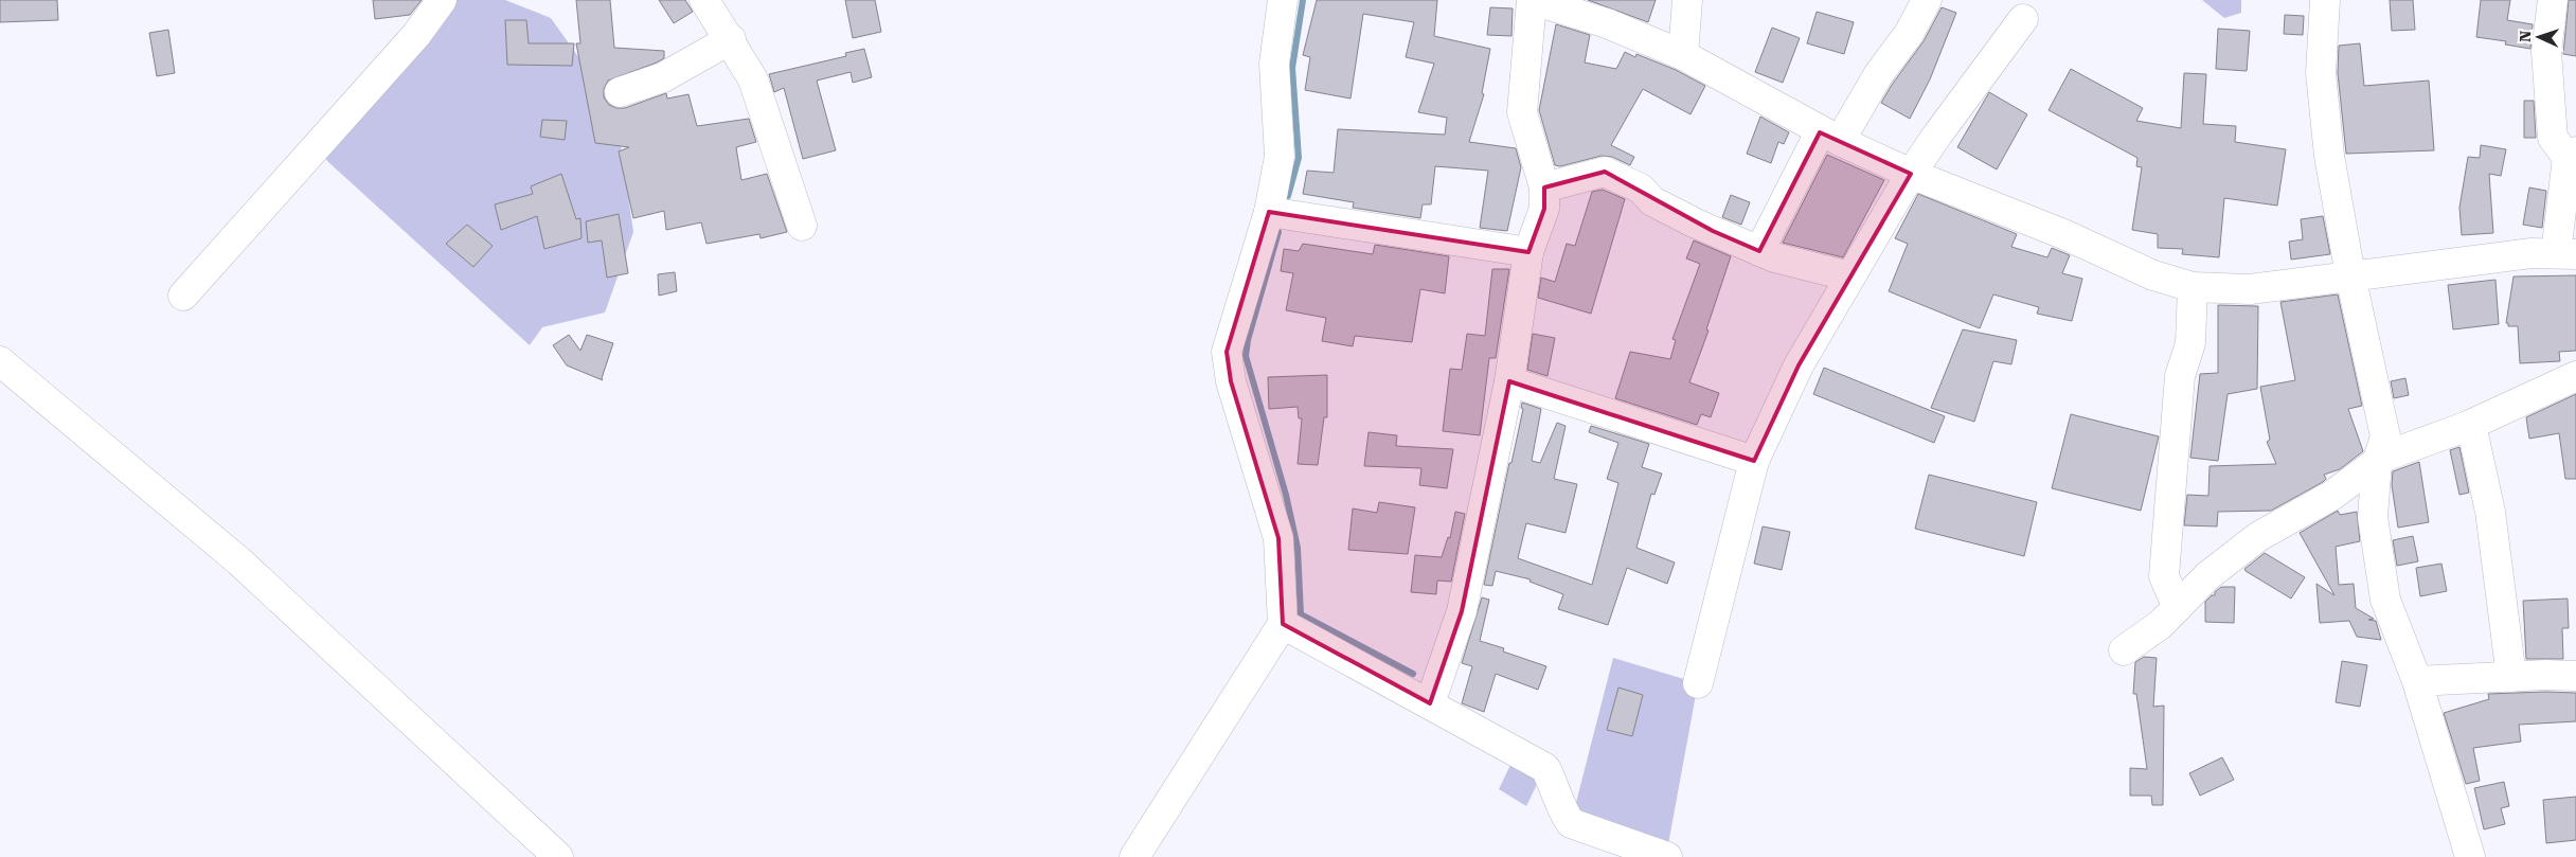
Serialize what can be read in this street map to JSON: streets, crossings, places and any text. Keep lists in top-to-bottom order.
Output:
{
  "north": "left"
}
